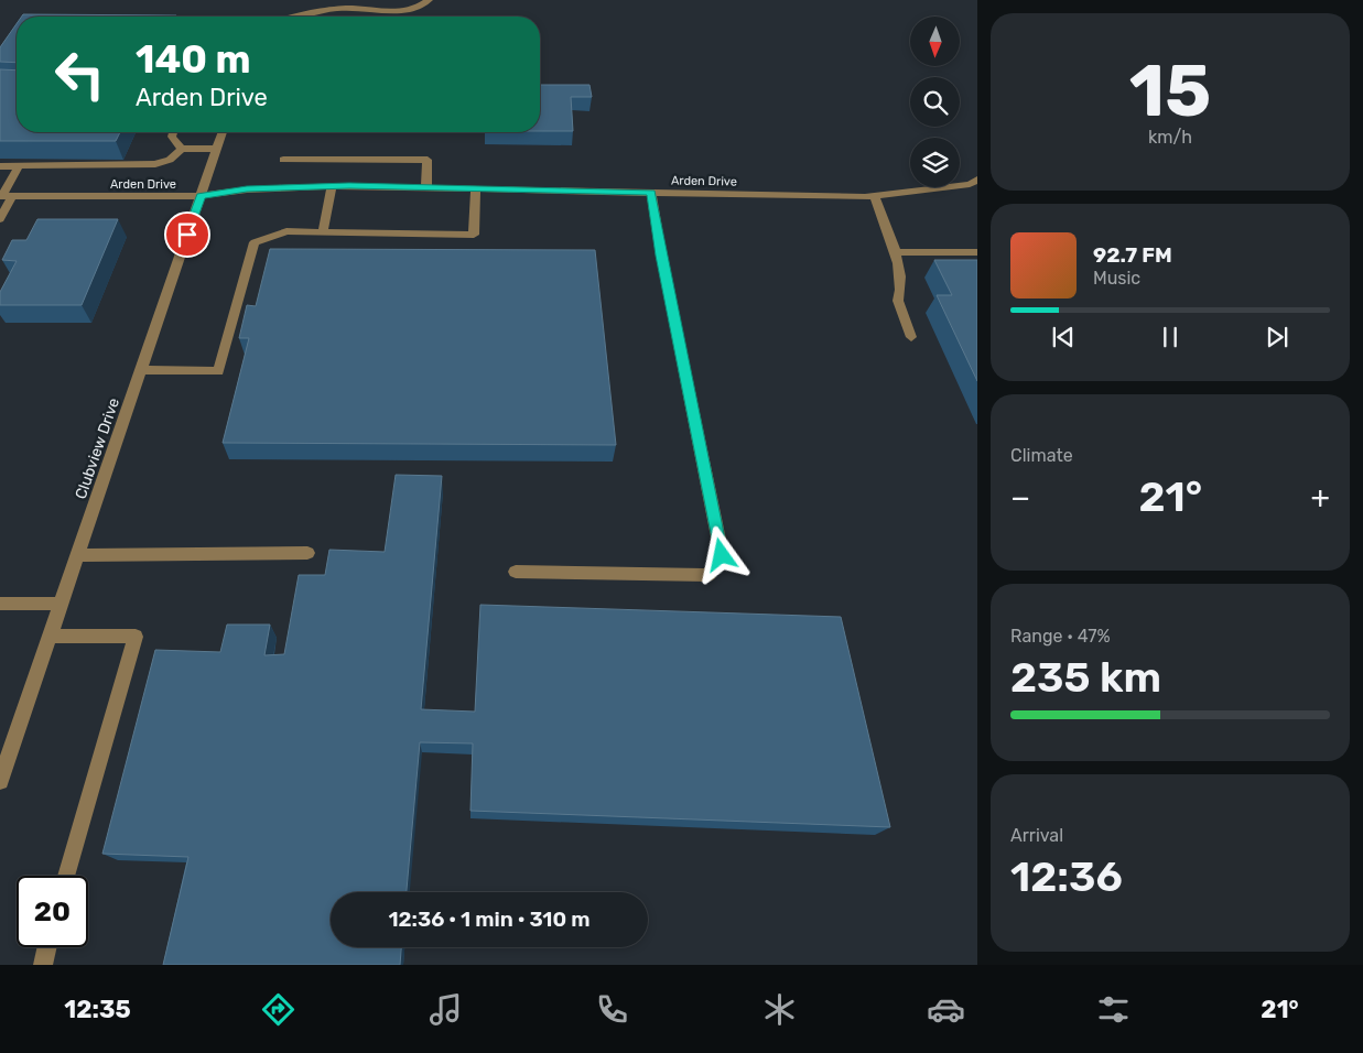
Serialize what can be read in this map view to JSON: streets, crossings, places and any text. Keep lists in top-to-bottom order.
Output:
{
  "streets": {
    "street": ["Arden Drive", "Clubview Drive"]
  },
  "crossings": [
    ["Arden Drive", "Clubview Drive"]
  ],
  "north": "bottom",
  "page": {
    "tile": [
      ["15", "km/h"],
      "Climate",
      ["Range · 47%", "235 km"],
      ["Arrival", "12:36"]
    ],
    "turn": ["140 m", "Arden Drive"],
    "song": ["92.7 FM", "Music"],
    "heat": ["−", "21°", "+"],
    "limit": "20",
    "trip": "12:36 · 1 min · 310 m",
    "tabs": ["12:35", "21°"]
  }
}
